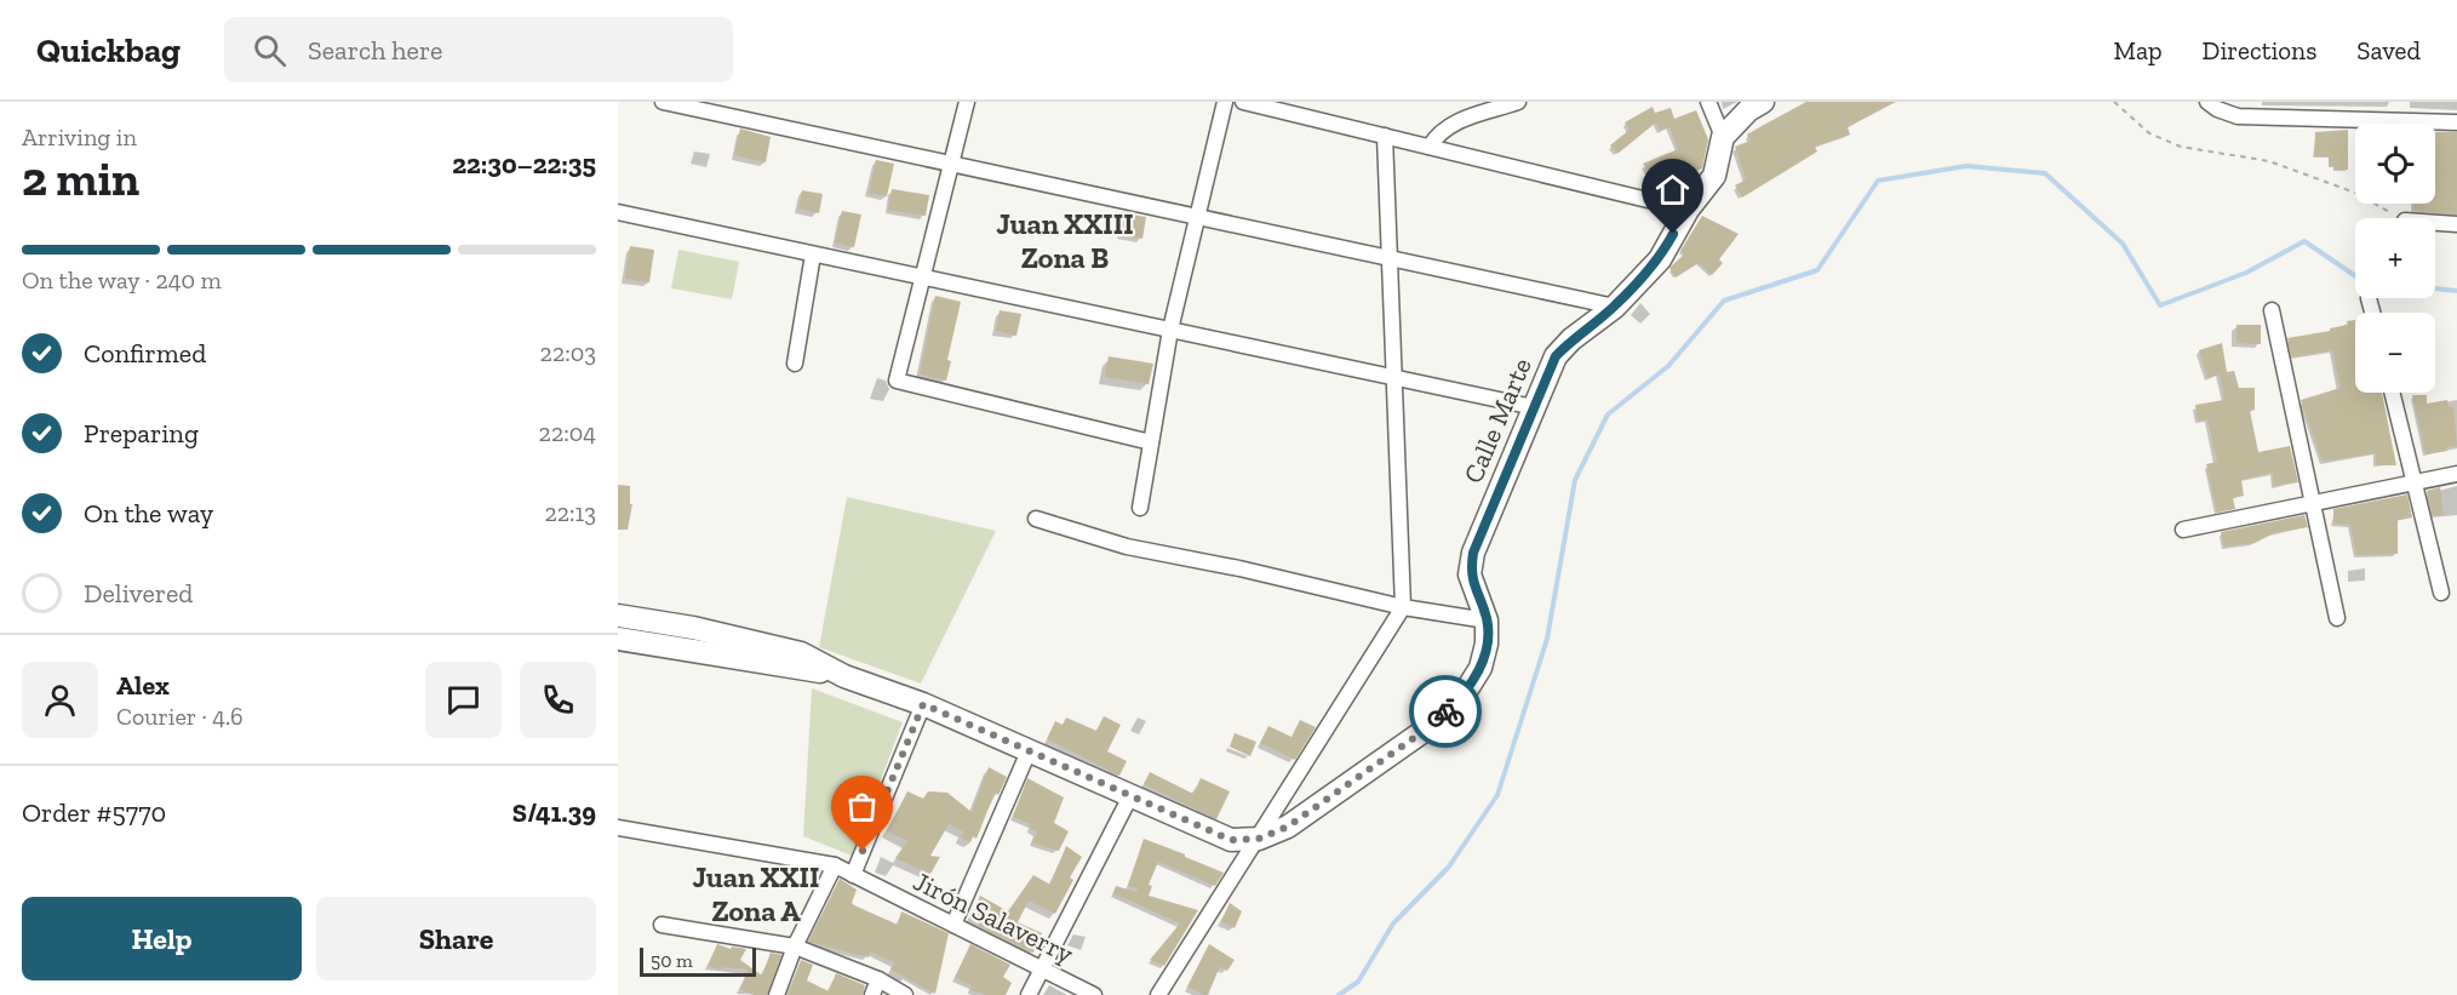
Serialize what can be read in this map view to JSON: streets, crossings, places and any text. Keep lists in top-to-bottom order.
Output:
{
  "streets": {
    "street": ["Calle Marte", "Jirón Salaverry"]
  },
  "districts": ["Juan XXIII Zona B", "Juan XXII Zona A"],
  "scale_bar": "50 m",
  "page": {
    "header": "Quickbag",
    "search": "Search here",
    "nav": ["Map", "Directions", "Saved"],
    "heading": ["2 min", "Arriving in", "22:30–22:35"],
    "panel": [
      "Alex",
      "Courier · 4.6",
      "Order #5770",
      "S/41.39"
    ],
    "map_buttons": ["+", "−"],
    "bar": "On the way · 240 m",
    "list": [
      ["Confirmed", "22:03"],
      ["Preparing", "22:04"],
      ["On the way", "22:13"],
      "Delivered"
    ],
    "buttons": ["Help", "Share"],
    "scale": "50 m"
  }
}
